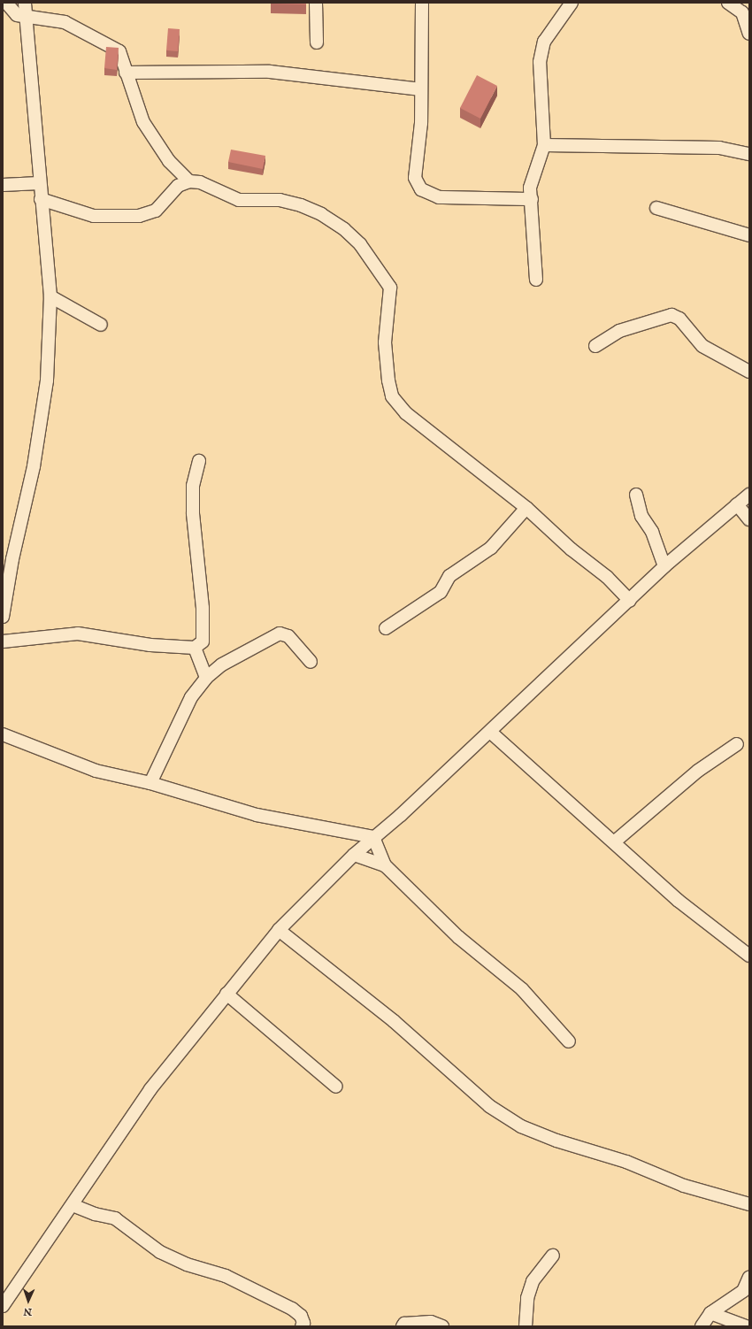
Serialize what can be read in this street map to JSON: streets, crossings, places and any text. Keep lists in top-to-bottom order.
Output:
{
  "north": "bottom"
}
